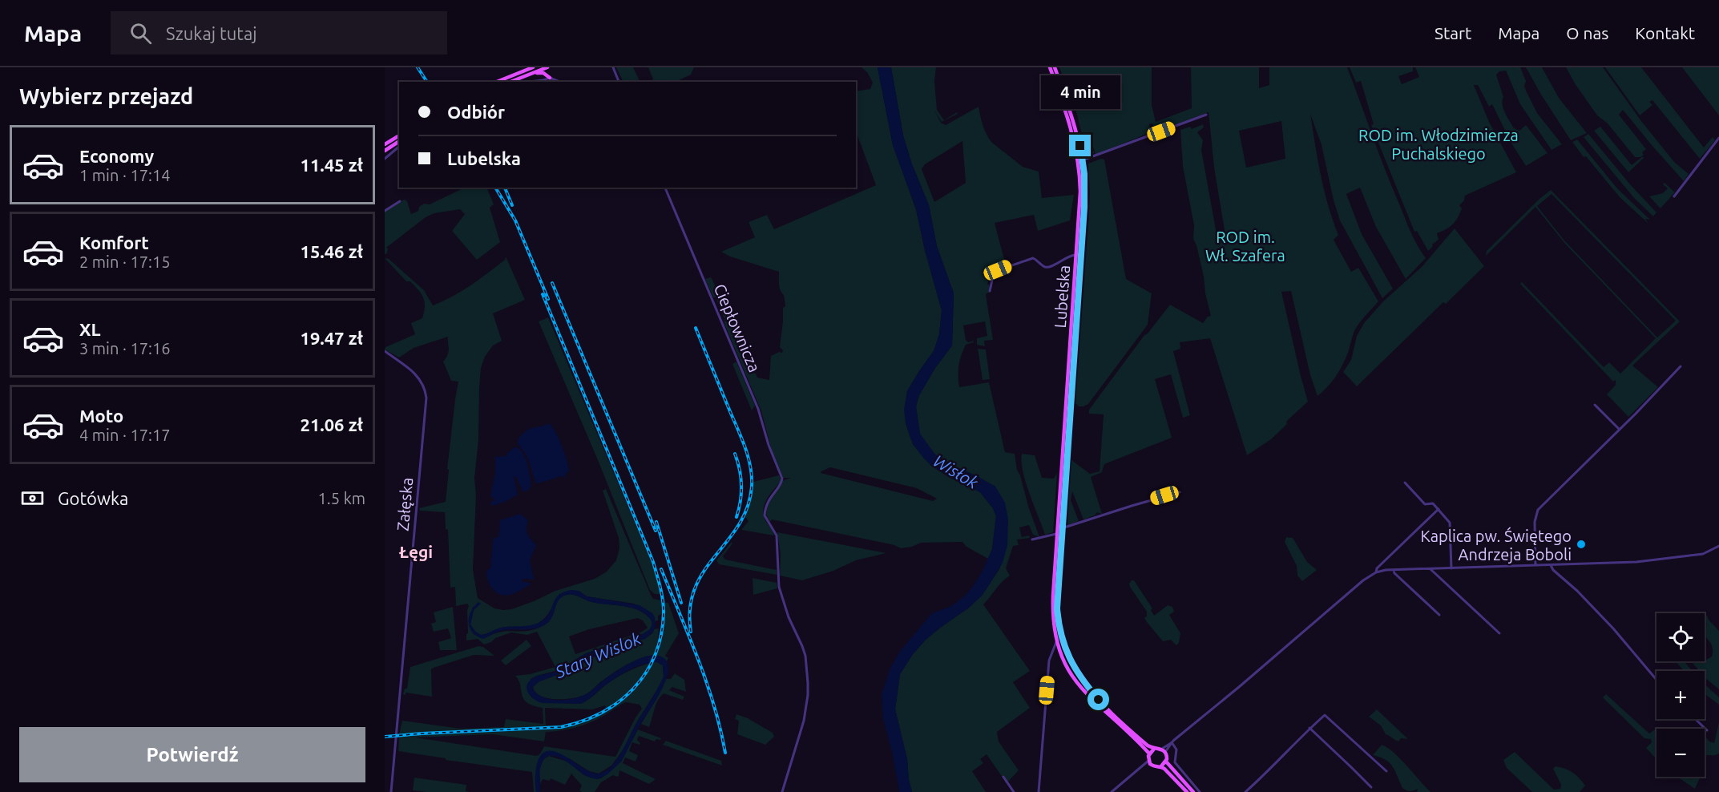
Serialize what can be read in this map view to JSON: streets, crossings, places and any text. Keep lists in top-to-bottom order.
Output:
{
  "streets": {
    "main road": ["Lubelska"],
    "street": ["Ciepłownicza", "Załęska"]
  },
  "districts": ["Łęgi"],
  "water": ["Wisłok", "Stary Wislok"],
  "parks": ["ROD im. Włodzimierza Puchalskiego", "ROD im. Wł. Szafera"],
  "places": ["Kaplica pw. Świętego Andrzeja Boboli"],
  "page": {
    "header": "Mapa",
    "search": "Szukaj tutaj",
    "nav": [
      "Start",
      "Mapa",
      "O nas",
      "Kontakt"
    ],
    "heading": "Wybierz przejazd",
    "bubble": "4 min",
    "banner": ["Odbiór", "Lubelska"],
    "list": [
      {
        "name": "Economy",
        "note": "1 min · 17:14",
        "value": "11.45 zł"
      },
      {
        "name": "Komfort",
        "note": "2 min · 17:15",
        "value": "15.46 zł"
      },
      {
        "name": "XL",
        "note": "3 min · 17:16",
        "value": "19.47 zł"
      },
      {
        "name": "Moto",
        "note": "4 min · 17:17",
        "value": "21.06 zł"
      }
    ],
    "pay": ["Gotówka", "1.5 km"],
    "map_buttons": ["+", "−"],
    "buttons": "Potwierdź"
  }
}
